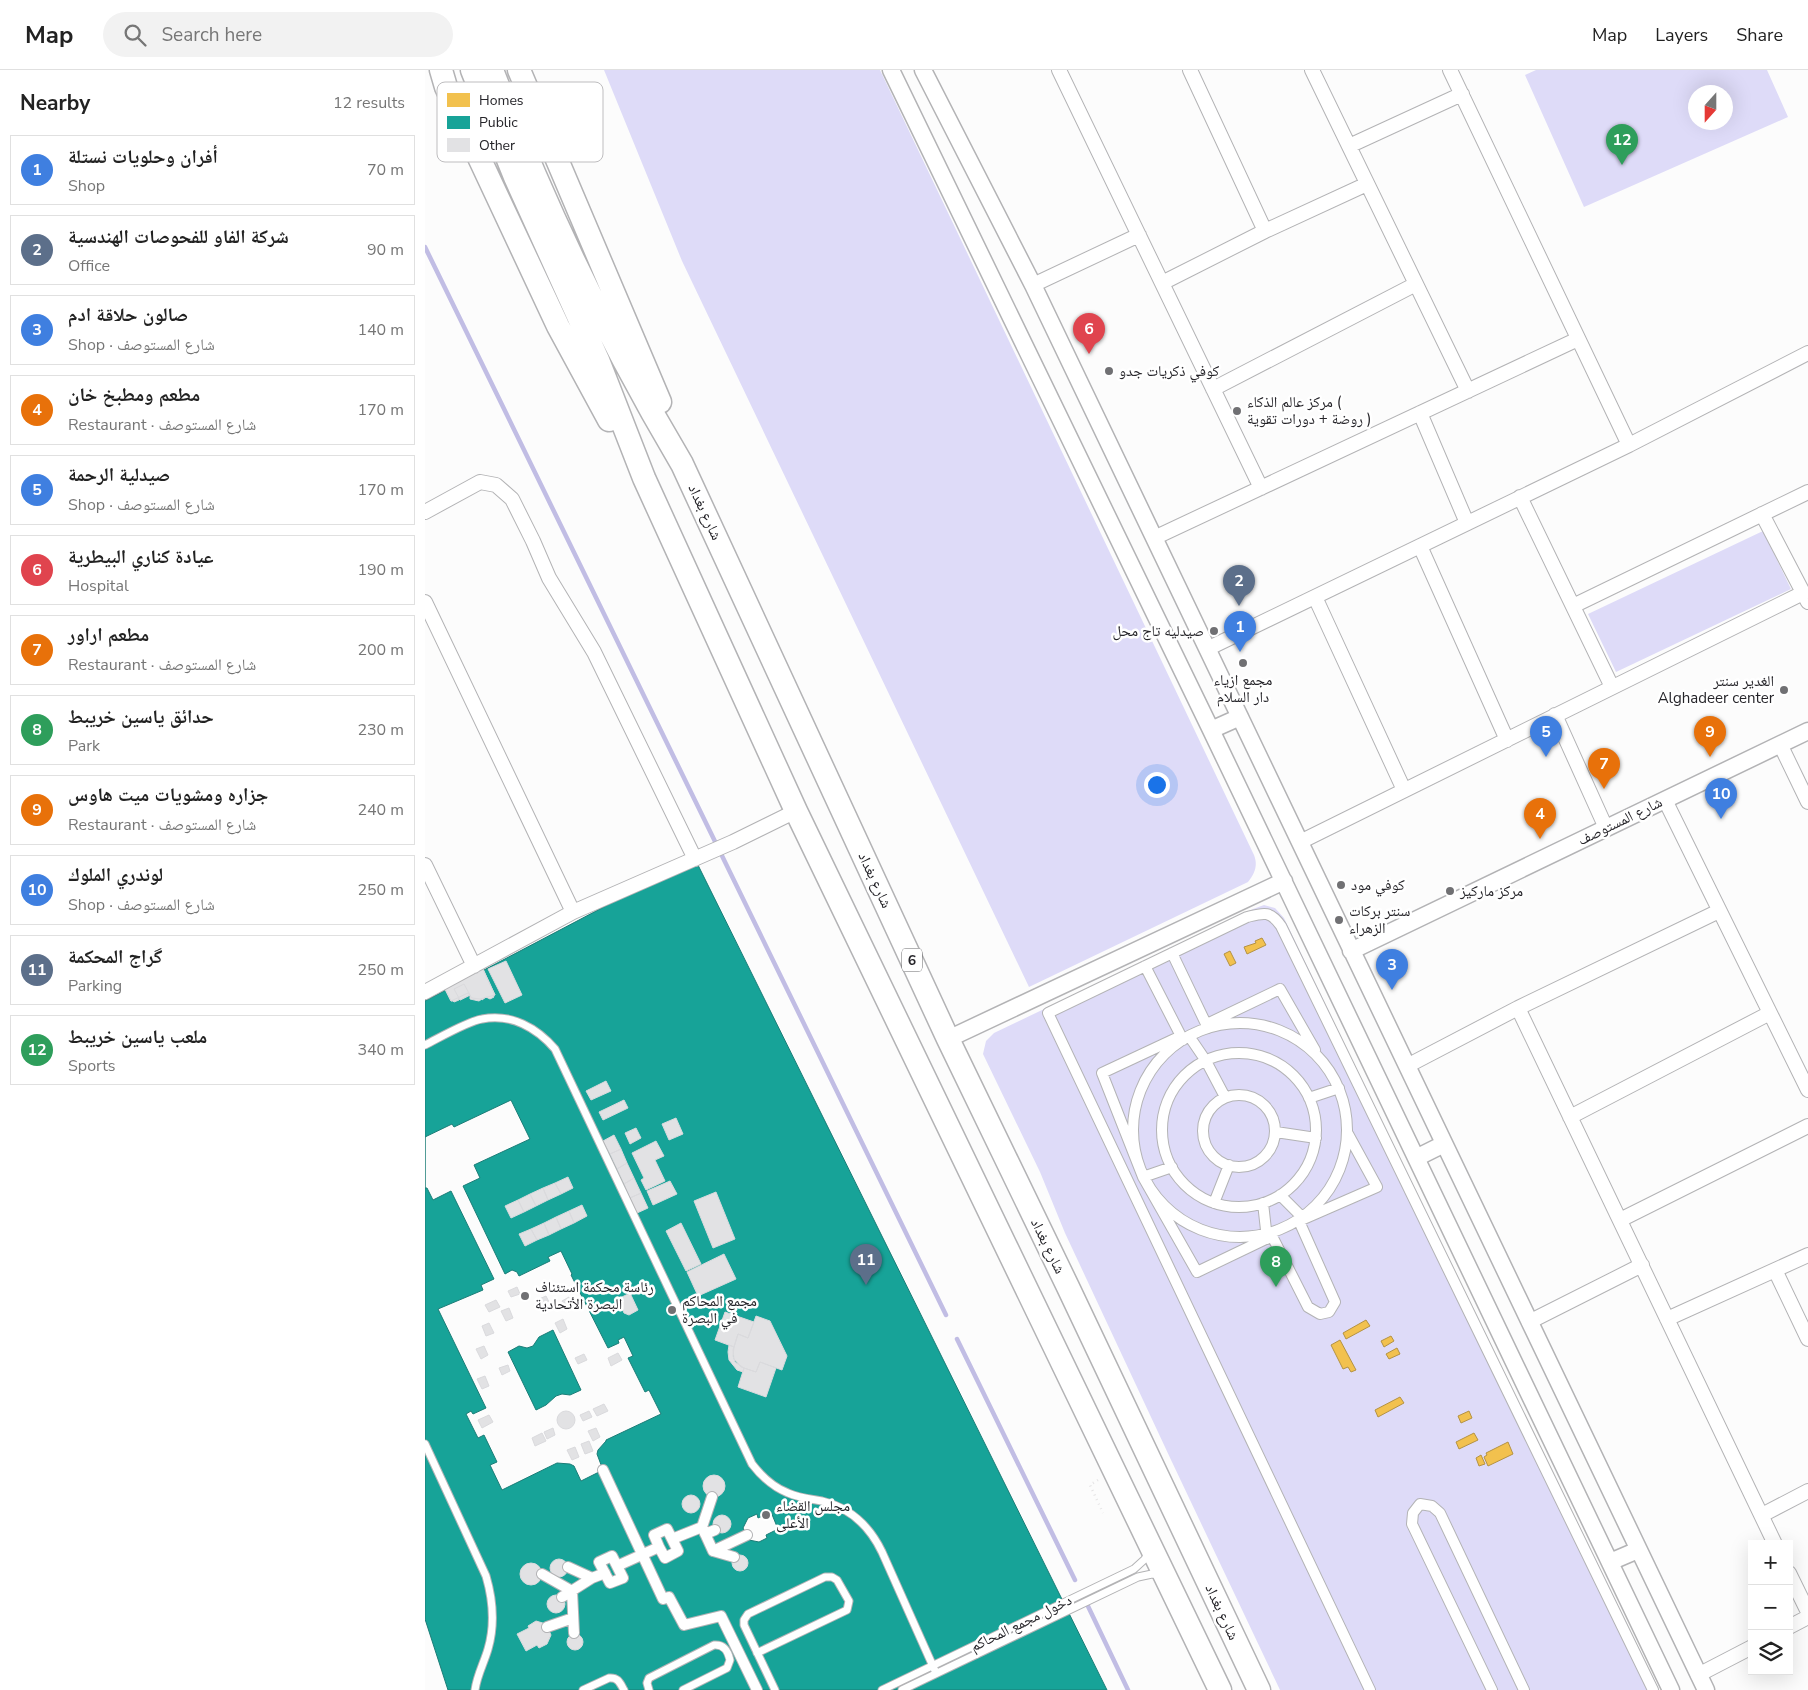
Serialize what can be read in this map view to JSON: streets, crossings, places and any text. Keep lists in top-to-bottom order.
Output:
{
  "streets": {
    "highway": ["شارع بغداد", "6"],
    "street": ["شارع المستوصف"],
    "lane": ["دخول مجمع المحاكم"]
  },
  "crossings": [
    ["شارع بغداد", "دخول مجمع المحاكم"]
  ],
  "places": [
    "كوفي ذكريات جدو",
    "مركز عالم الذكاء ( روضة + دورات تقوية )",
    "صيدليه تاج محل",
    "مجمع ازياء دار السلام",
    "الغدير سنتر Alghadeer center",
    "كوفي مود",
    "مركز ماركيز",
    "سنتر بركات الزهراء",
    "رئاسة محكمة استئناف البصرة الأتحادية",
    "مجمع المحاكم في البصرة",
    "مجلس القضاء الأعلى"
  ],
  "legend": ["Homes", "Public", "Other"],
  "north": "bottom",
  "page": {
    "header": "Map",
    "search": "Search here",
    "nav": ["Map", "Layers", "Share"],
    "heading": ["Nearby", "12 results"],
    "pins": [
      "12",
      "6",
      "2",
      "1",
      "5",
      "9",
      "7",
      "10",
      "4",
      "3",
      "11",
      "8"
    ],
    "list": [
      {
        "mark": "1",
        "name": "أفران وحلويات نستلة",
        "note": "Shop",
        "value": "70 m"
      },
      {
        "mark": "2",
        "name": "شركة الفاو للفحوصات الهندسية",
        "note": "Office",
        "value": "90 m"
      },
      {
        "mark": "3",
        "name": "صالون حلاقة ادم",
        "note": "Shop · شارع المستوصف",
        "value": "140 m"
      },
      {
        "mark": "4",
        "name": "مطعم ومطبخ خان",
        "note": "Restaurant · شارع المستوصف",
        "value": "170 m"
      },
      {
        "mark": "5",
        "name": "صيدلية الرحمة",
        "note": "Shop · شارع المستوصف",
        "value": "170 m"
      },
      {
        "mark": "6",
        "name": "عيادة كناري البيطرية",
        "note": "Hospital",
        "value": "190 m"
      },
      {
        "mark": "7",
        "name": "مطعم اراور",
        "note": "Restaurant · شارع المستوصف",
        "value": "200 m"
      },
      {
        "mark": "8",
        "name": "حدائق ياسين خريبط",
        "note": "Park",
        "value": "230 m"
      },
      {
        "mark": "9",
        "name": "جزاره ومشويات ميت هاوس",
        "note": "Restaurant · شارع المستوصف",
        "value": "240 m"
      },
      {
        "mark": "10",
        "name": "لوندري الملوك",
        "note": "Shop · شارع المستوصف",
        "value": "250 m"
      },
      {
        "mark": "11",
        "name": "گراج المحكمة",
        "note": "Parking",
        "value": "250 m"
      },
      {
        "mark": "12",
        "name": "ملعب ياسين خريبط",
        "note": "Sports",
        "value": "340 m"
      }
    ],
    "map_buttons": ["+", "−"]
  }
}
